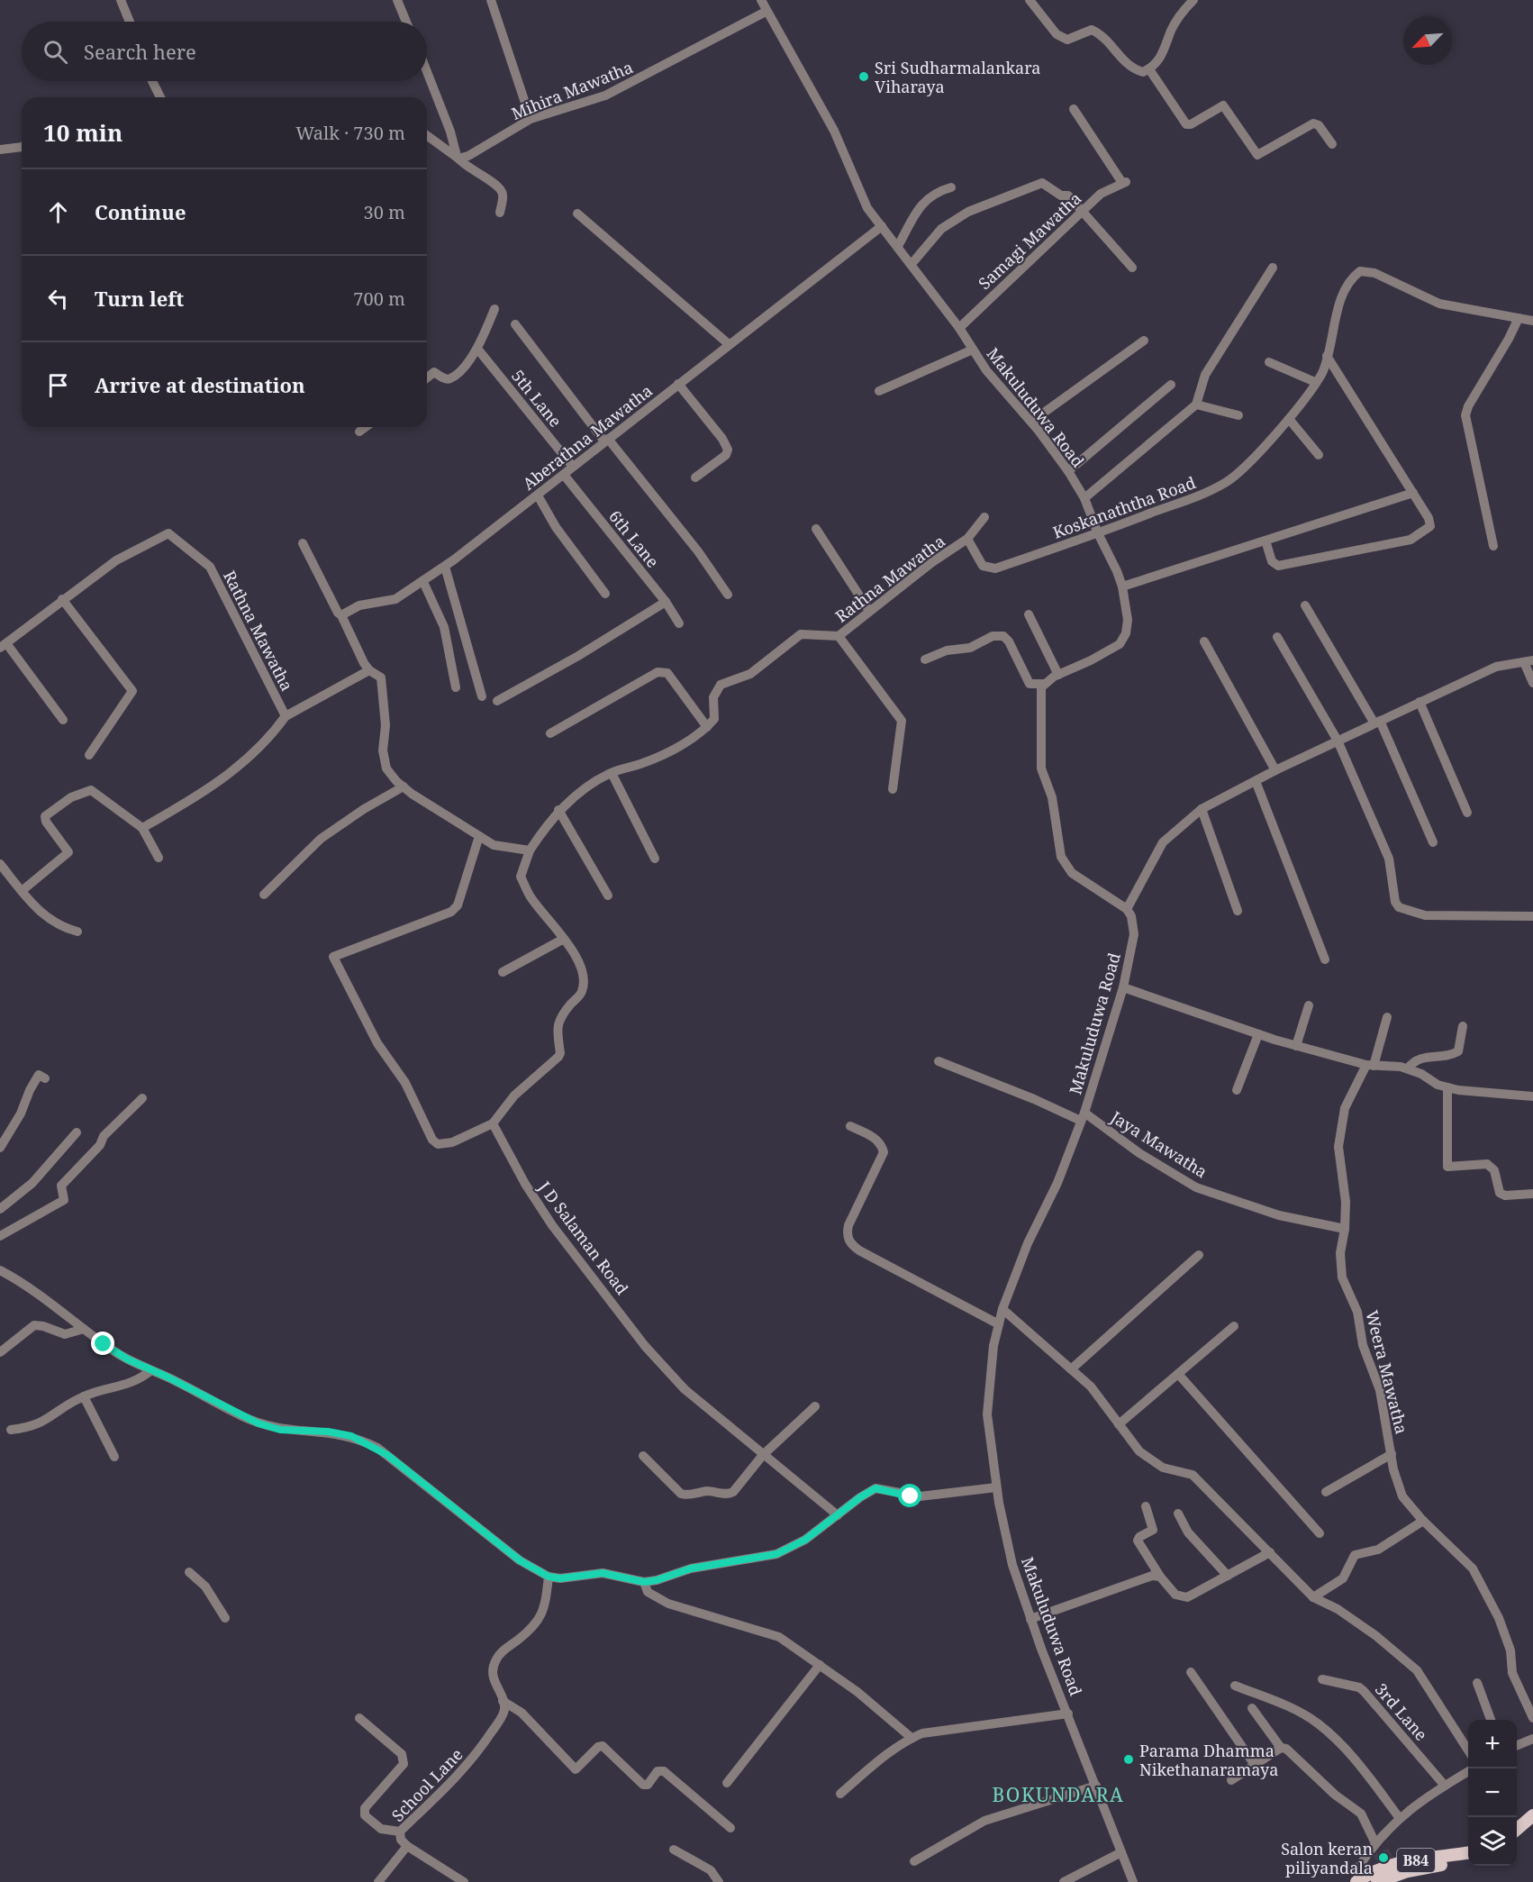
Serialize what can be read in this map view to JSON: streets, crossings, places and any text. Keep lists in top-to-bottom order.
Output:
{
  "streets": {
    "main road": ["B84"],
    "street": [
      "Mihira Mawatha",
      "Samagi Mawatha",
      "5th Lane",
      "Makuluduwa Road",
      "Aberathna Mawatha",
      "Koskanaththa Road",
      "6th Lane",
      "Rathna Mawatha",
      "Jaya Mawatha",
      "J D Salaman Road",
      "Weera Mawatha",
      "3rd Lane",
      "School Lane"
    ]
  },
  "crossings": [
    ["Mihira Mawatha", "Makuluduwa Road"],
    ["Samagi Mawatha", "Makuluduwa Road"],
    ["5th Lane", "Aberathna Mawatha"],
    ["Makuluduwa Road", "Aberathna Mawatha"],
    ["Makuluduwa Road", "Koskanaththa Road"],
    ["Makuluduwa Road", "Jaya Mawatha"],
    ["Aberathna Mawatha", "6th Lane"],
    ["Koskanaththa Road", "Rathna Mawatha"],
    ["Jaya Mawatha", "Weera Mawatha"]
  ],
  "districts": ["BOKUNDARA"],
  "places": ["Sri Sudharmalankara Viharaya", "Parama Dhamma Nikethanaramaya", "Salon keran piliyandala"],
  "north": "bottom left",
  "page": {
    "search": "Search here",
    "heading": ["10 min", "Walk · 730 m"],
    "list": [
      ["Continue", "30 m"],
      ["Turn left", "700 m"],
      "Arrive at destination"
    ],
    "map_buttons": ["+", "−"]
  }
}
